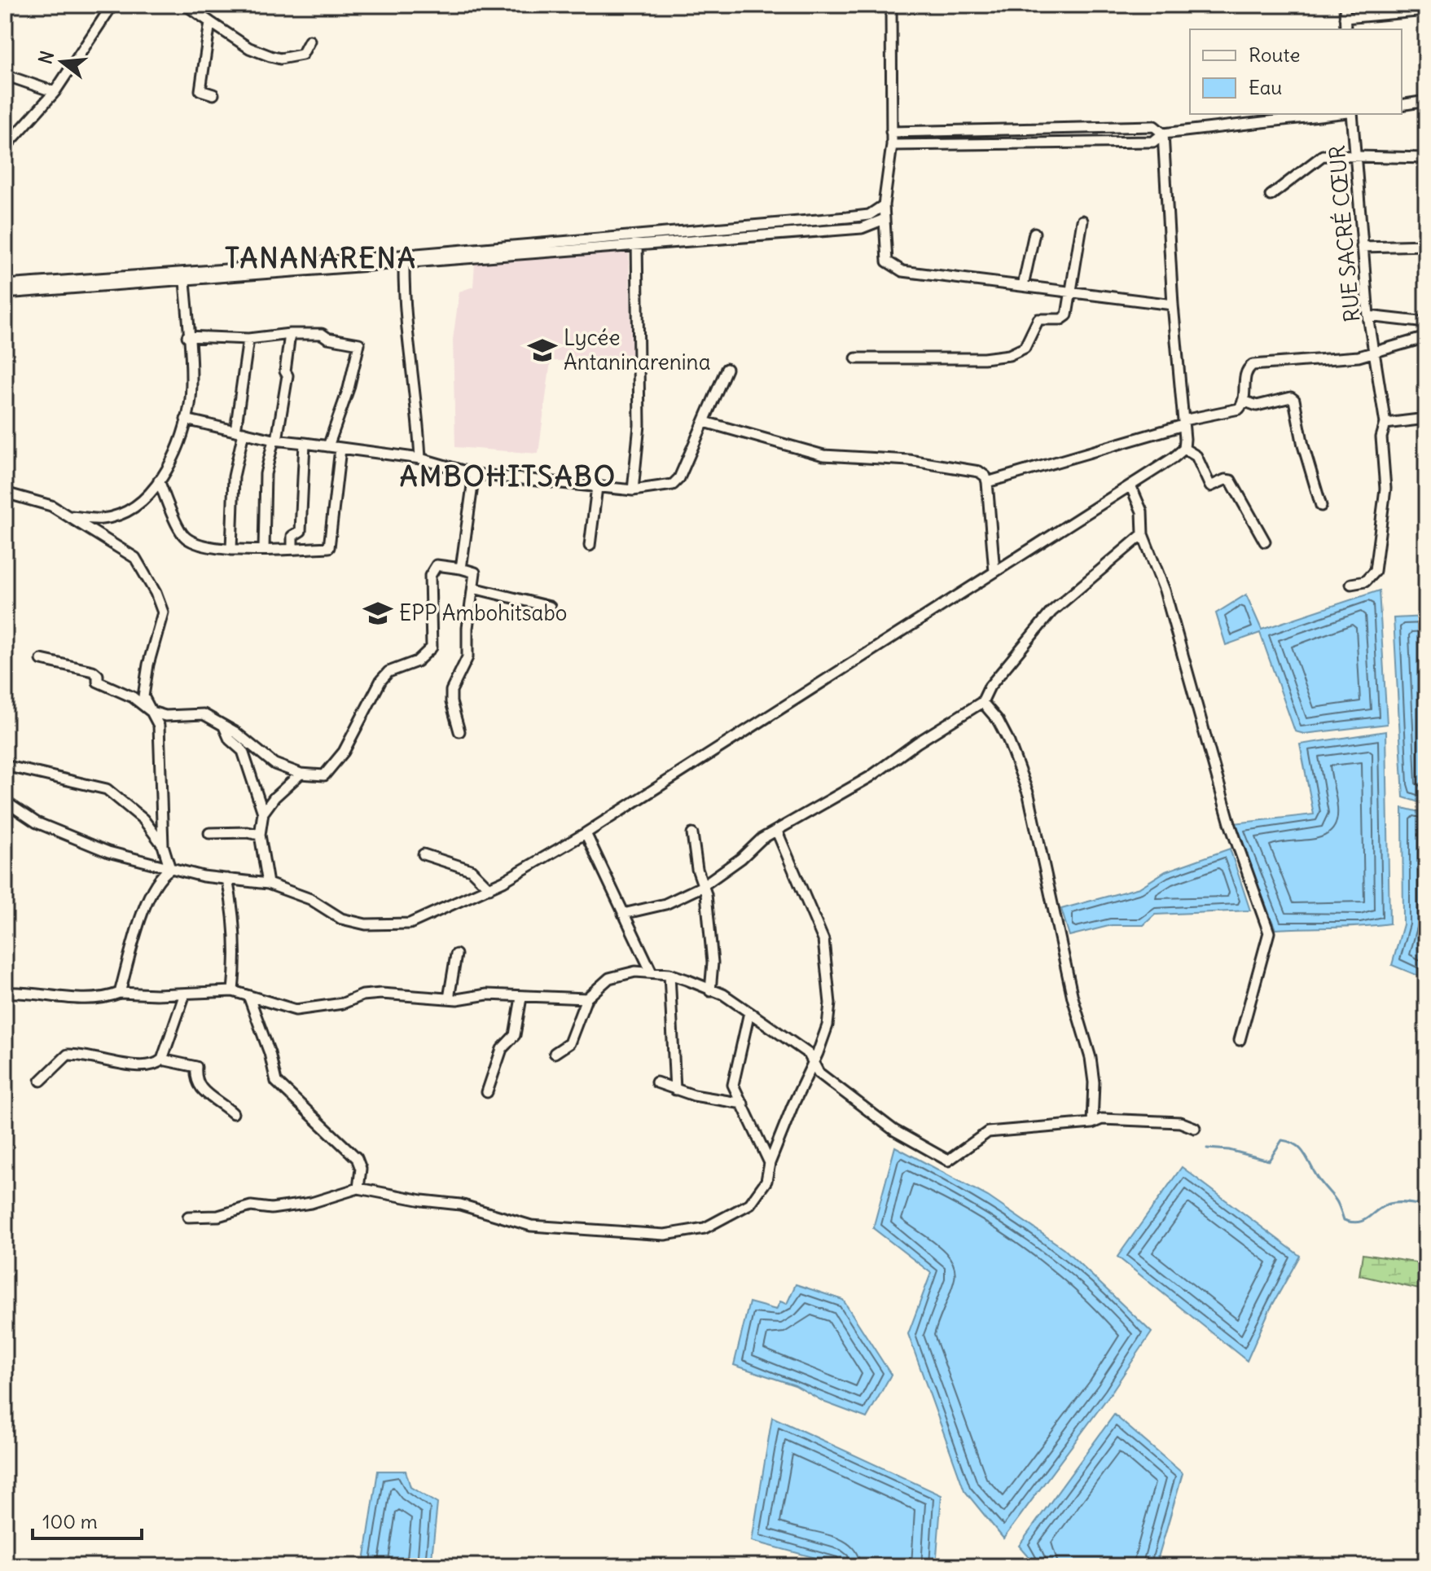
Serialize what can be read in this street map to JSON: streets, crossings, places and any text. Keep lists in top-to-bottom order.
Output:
{
  "streets": {
    "street": ["RUE SACRÉ CŒUR"]
  },
  "districts": ["TANANARENA", "AMBOHITSABO"],
  "places": {
    "school or university": ["Lycée Antaninarenina", "EPP Ambohitsabo"]
  },
  "legend": ["Route", "Eau"],
  "scale_bar": "100 m",
  "north": "left"
}
